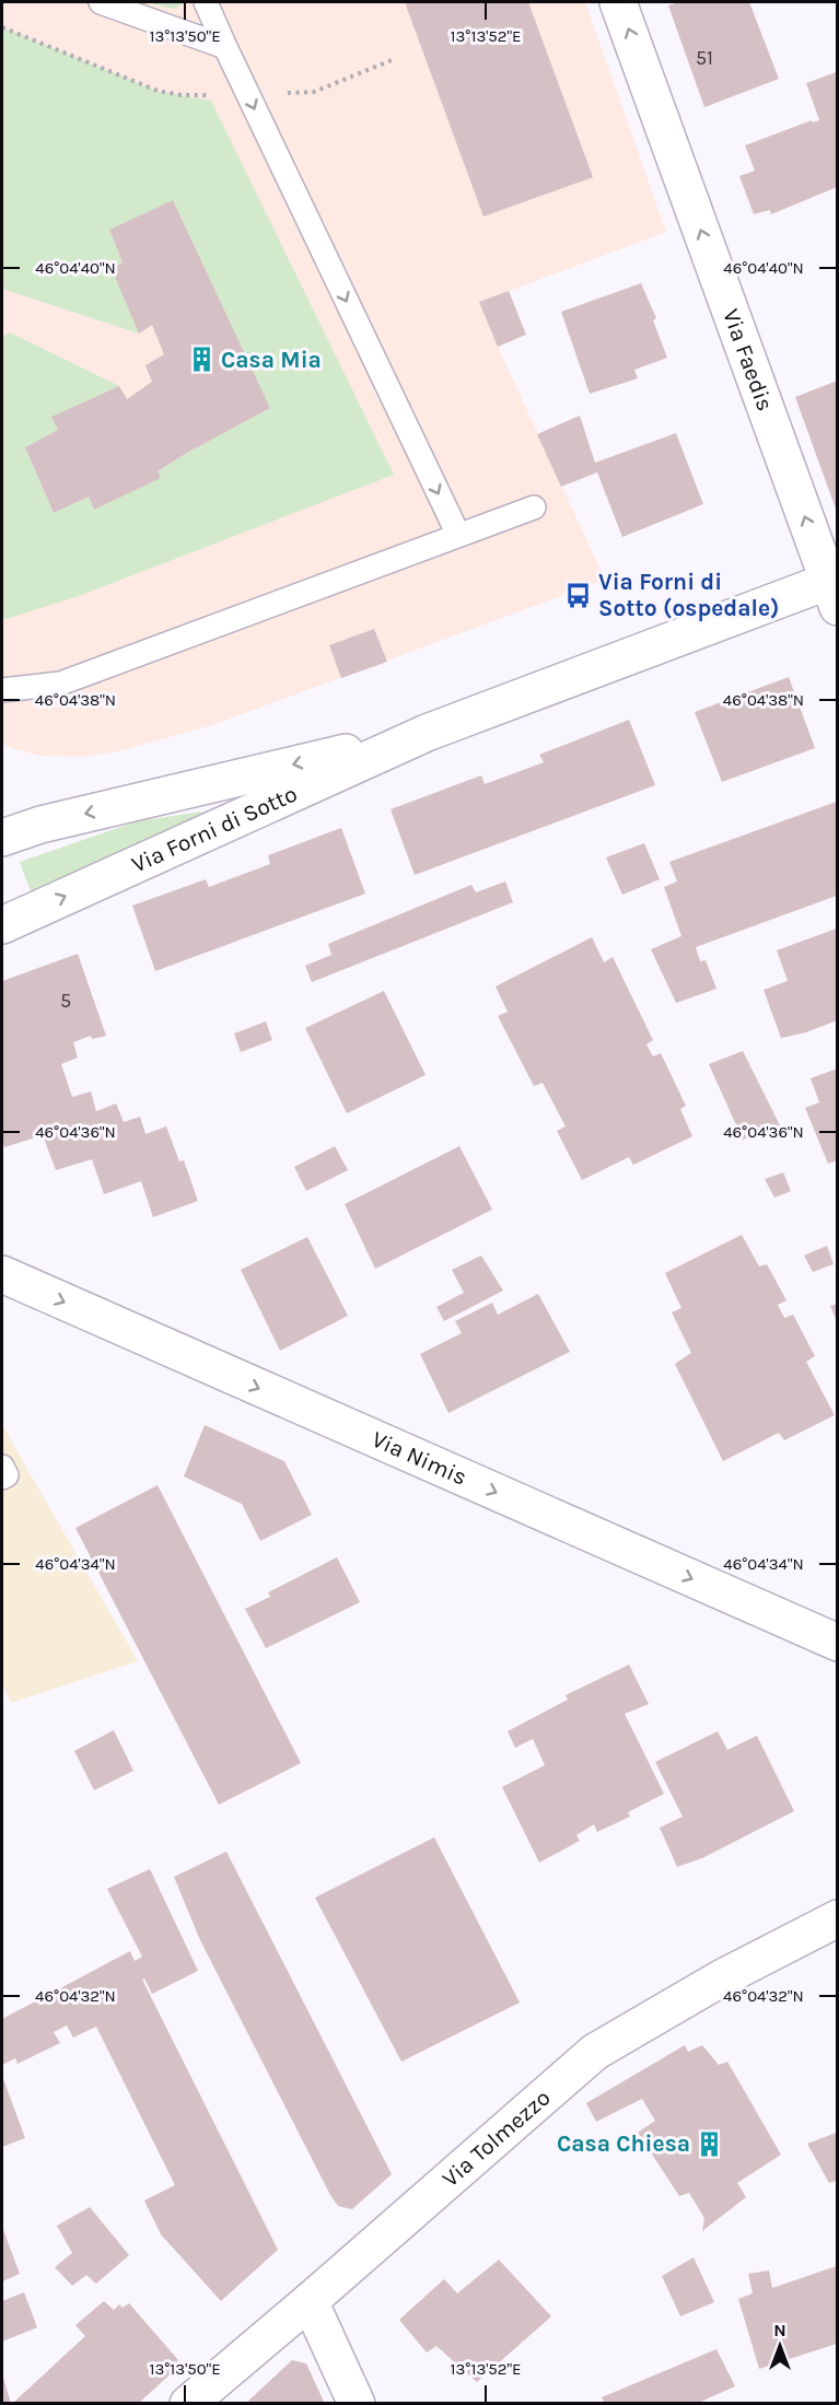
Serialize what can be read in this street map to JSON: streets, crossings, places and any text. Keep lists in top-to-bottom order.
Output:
{
  "streets": {
    "street": [
      "Via Faedis",
      "Via Forni di Sotto",
      "Via Nimis",
      "Via Tolmezzo"
    ]
  },
  "crossings": [
    ["Via Faedis", "Via Forni di Sotto"]
  ],
  "one_way": ["Via Faedis", "Via Nimis"],
  "places": {
    "building": ["Casa Mia", "Casa Chiesa"],
    "bus stop": ["Via Forni di Sotto (ospedale)"]
  },
  "house_numbers": ["51", "5"],
  "north": "top",
  "coordinates": [
    "13°13'50\"E",
    "13°13'52\"E",
    "46°04'40\"N",
    "46°04'38\"N",
    "46°04'36\"N",
    "46°04'34\"N",
    "46°04'32\"N"
  ]
}
